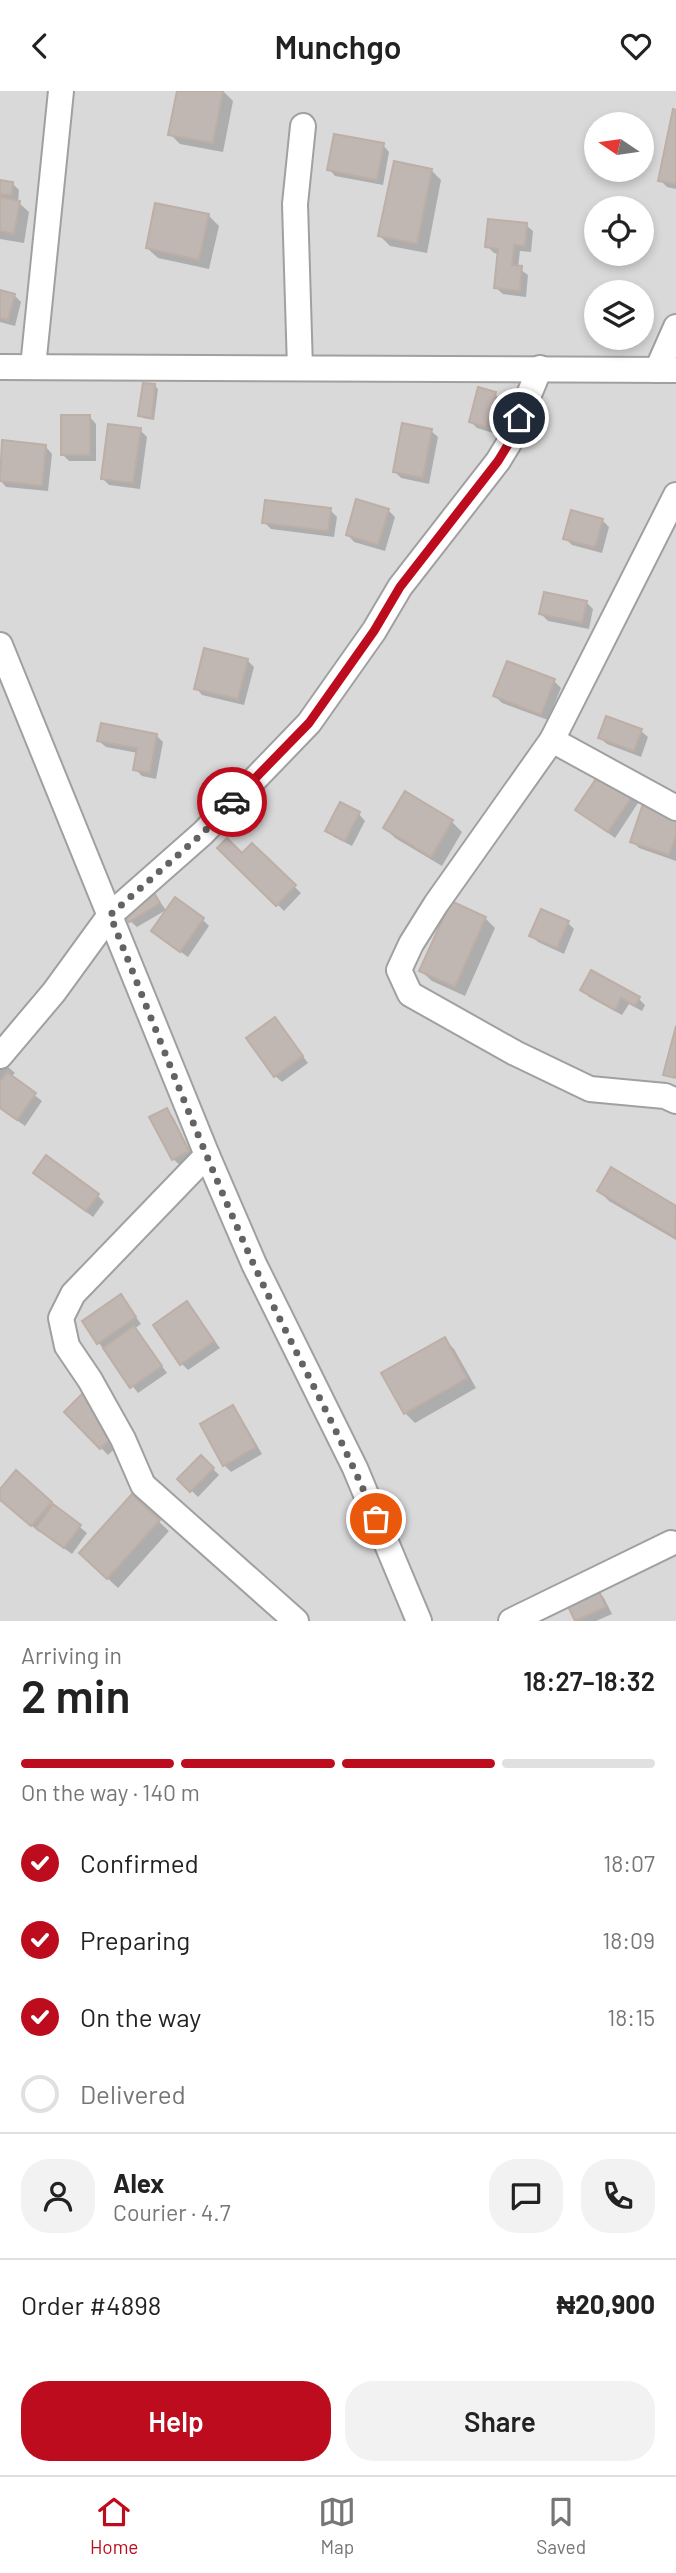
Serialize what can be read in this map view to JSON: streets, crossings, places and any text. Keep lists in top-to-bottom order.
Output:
{
  "north": "left",
  "page": {
    "header": "Munchgo",
    "heading": ["2 min", "Arriving in", "18:27–18:32"],
    "panel": [
      "Alex",
      "Courier · 4.7",
      "Order #4898",
      "₦20,900"
    ],
    "bar": "On the way · 140 m",
    "list": [
      ["Confirmed", "18:07"],
      ["Preparing", "18:09"],
      ["On the way", "18:15"],
      "Delivered"
    ],
    "buttons": ["Help", "Share"],
    "tabs": ["Home", "Map", "Saved"]
  }
}
